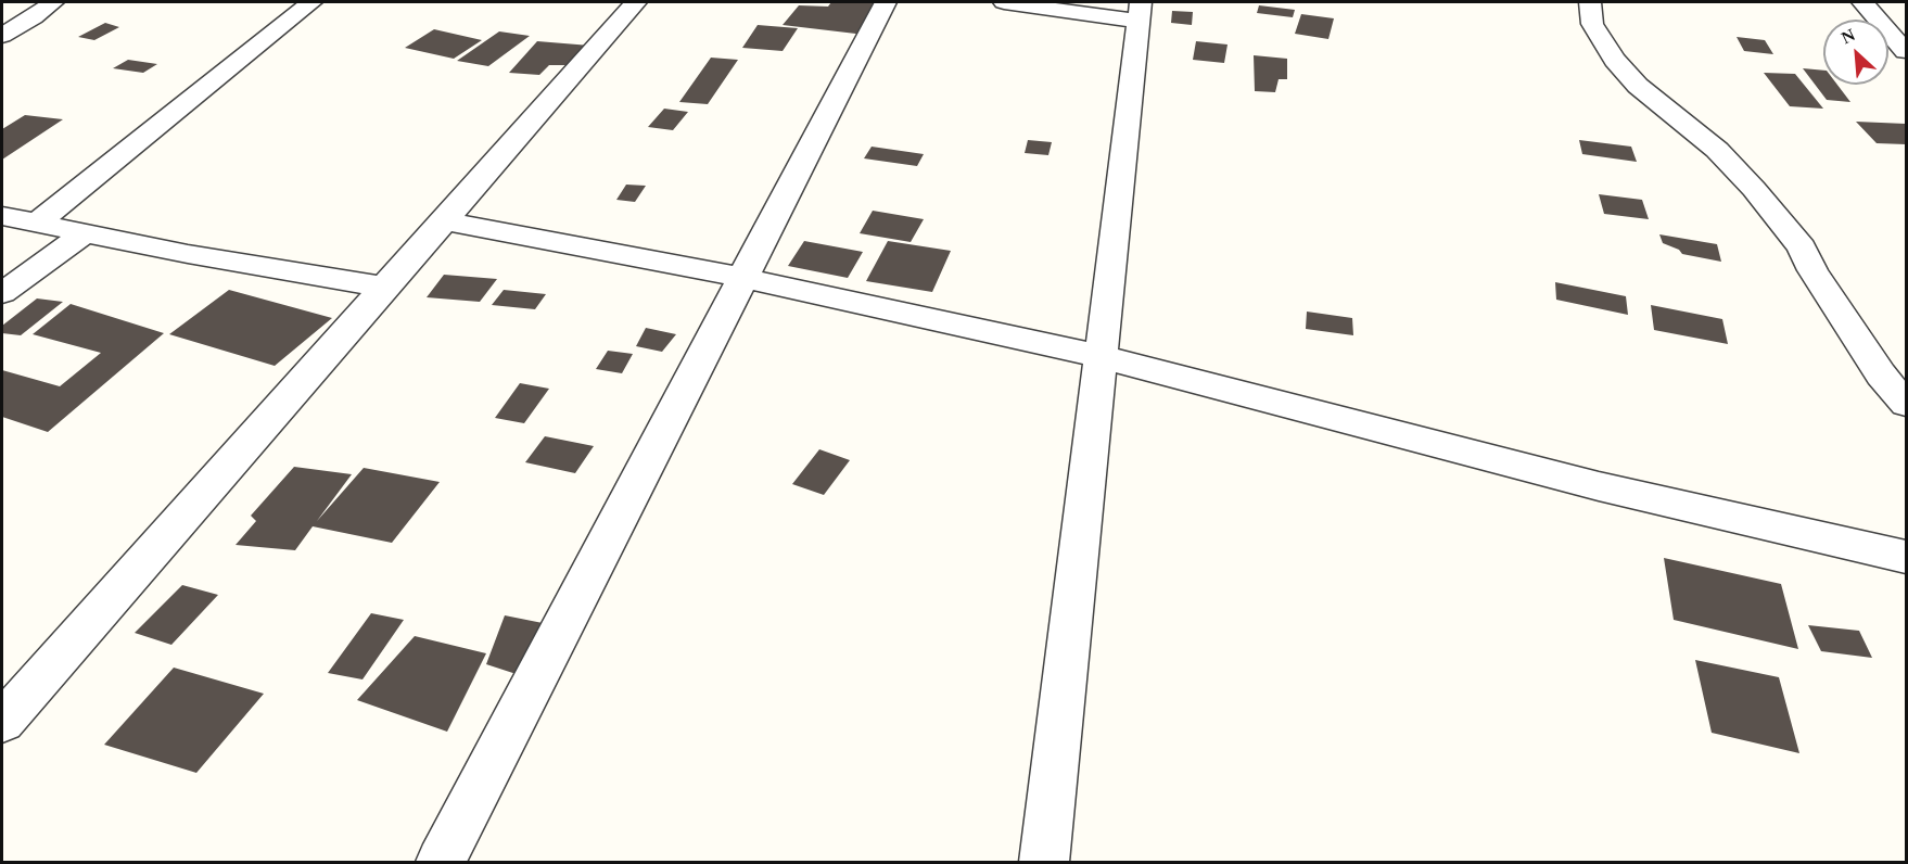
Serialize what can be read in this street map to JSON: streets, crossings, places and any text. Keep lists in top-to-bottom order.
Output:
{
  "north": "top left"
}
